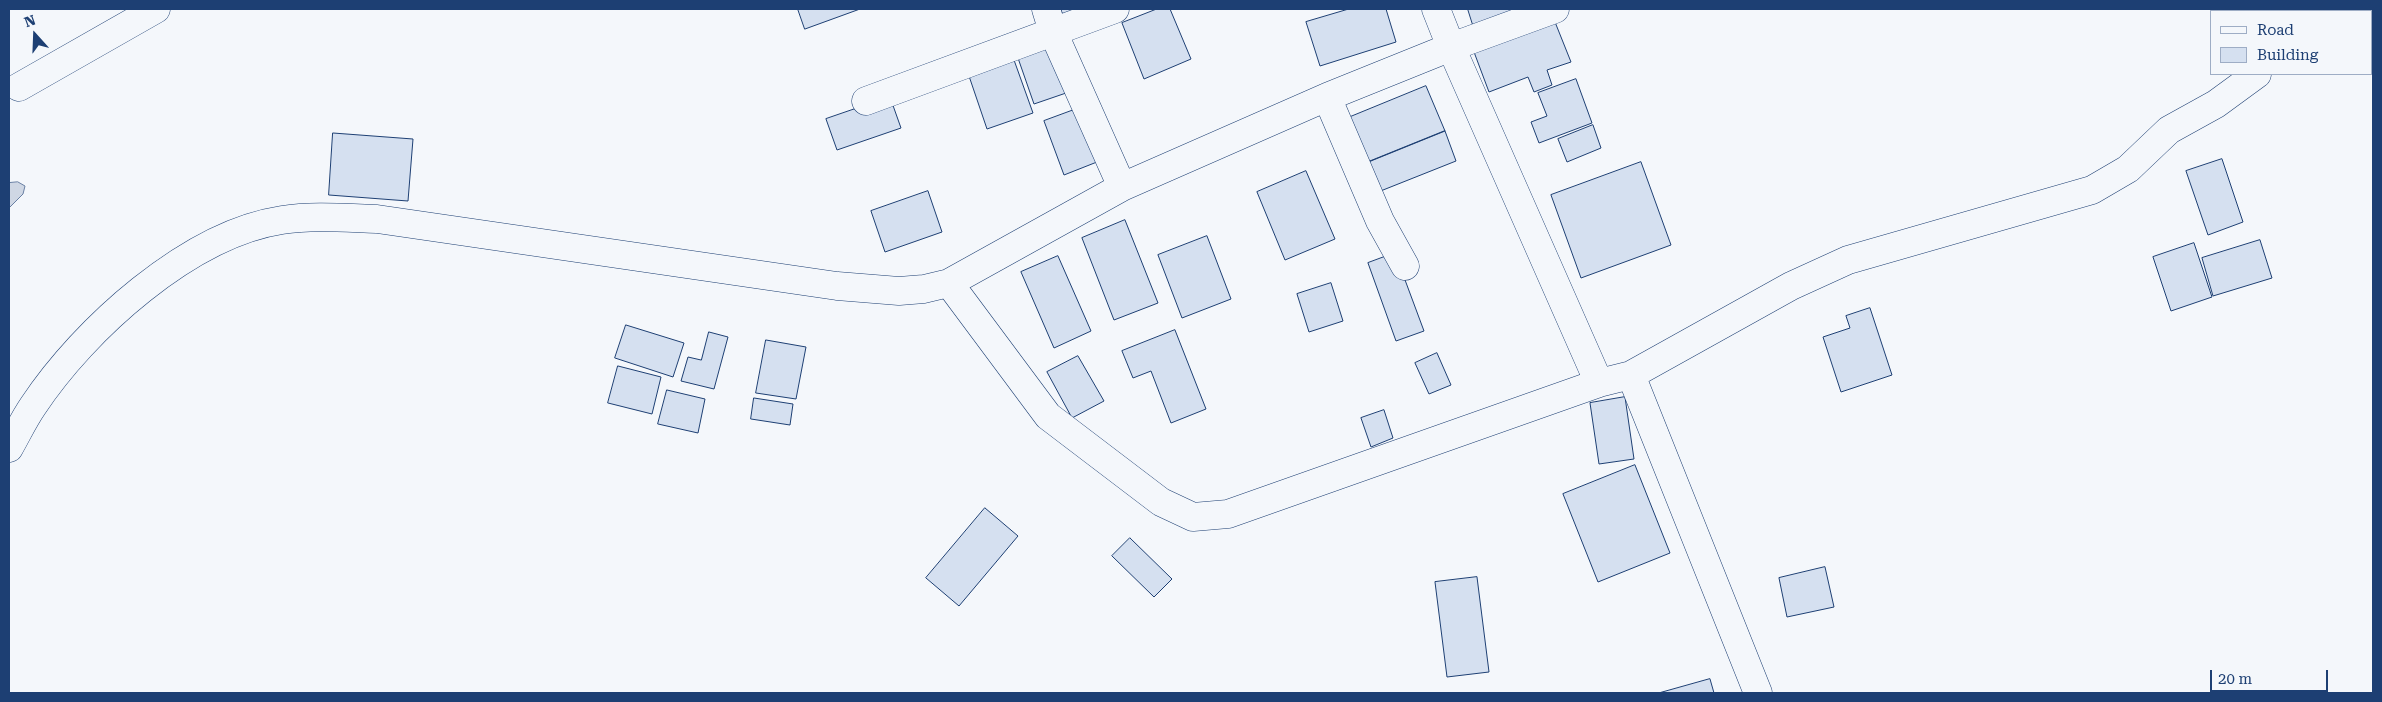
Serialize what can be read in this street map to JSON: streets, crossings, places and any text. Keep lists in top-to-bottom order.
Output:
{
  "legend": ["Road", "Building"],
  "scale_bar": "20 m",
  "north": "top"
}
